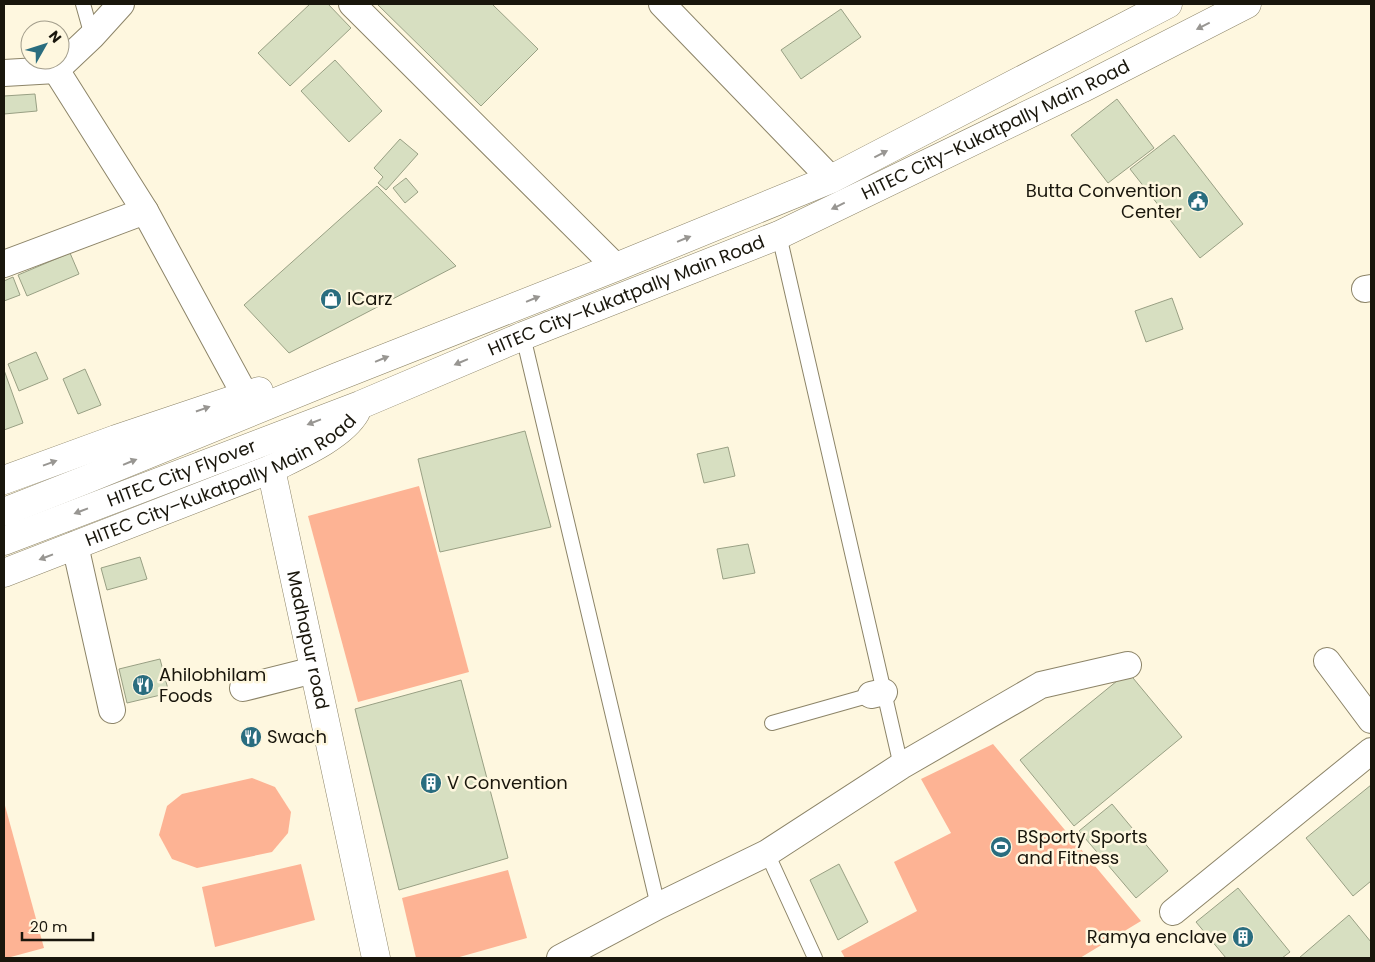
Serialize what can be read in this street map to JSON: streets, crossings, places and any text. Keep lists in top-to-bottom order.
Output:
{
  "streets": {
    "main road": ["HITEC City–Kukatpally Main Road", "HITEC City Flyover", "Madhapur road"]
  },
  "crossings": [
    ["HITEC City–Kukatpally Main Road", "HITEC City Flyover"],
    ["HITEC City–Kukatpally Main Road", "Madhapur road"]
  ],
  "places": {
    "public building": ["Butta Convention Center"],
    "shop": ["ICarz"],
    "restaurant": ["Ahilobhilam Foods", "Swach"],
    "building": ["V Convention", "Ramya enclave"],
    "sports": ["BSporty Sports and Fitness"]
  },
  "scale_bar": "20 m",
  "north": "top right"
}
